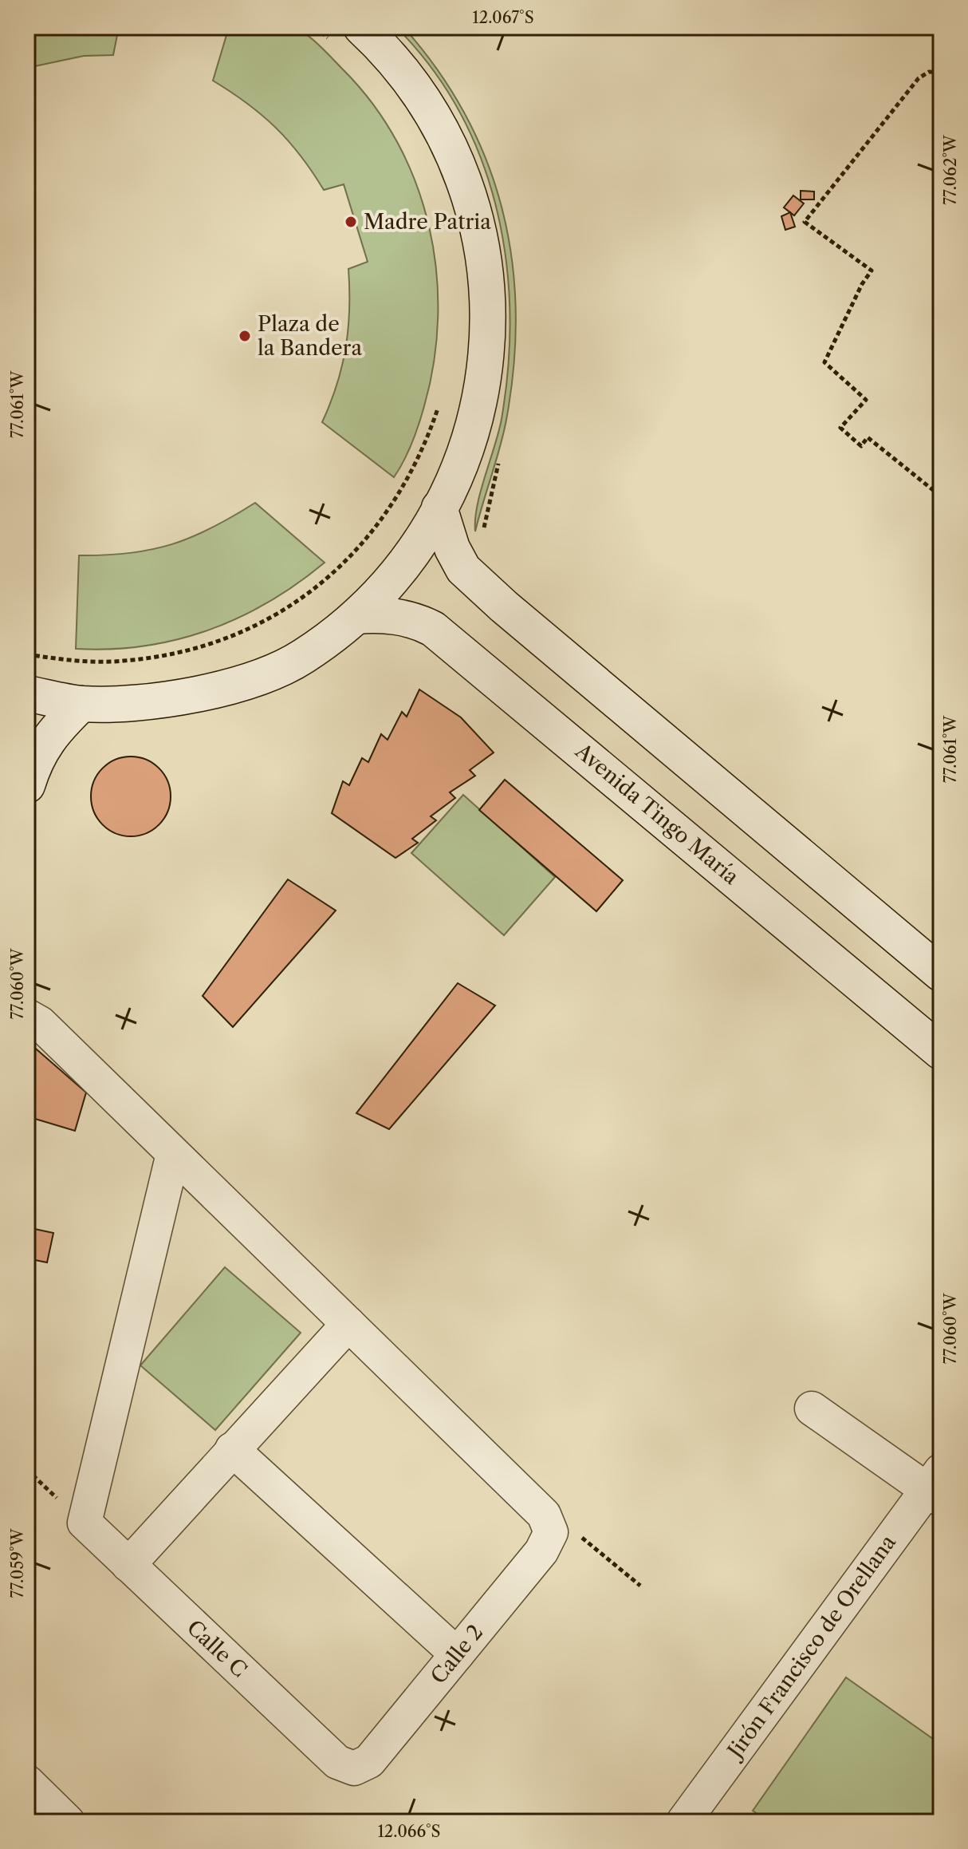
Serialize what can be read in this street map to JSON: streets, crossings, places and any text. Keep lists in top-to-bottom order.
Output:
{
  "streets": {
    "main road": ["Avenida Tingo María"],
    "street": ["Jirón Francisco de Orellana", "Calle C", "Calle 2"]
  },
  "crossings": [
    ["Calle C", "Calle 2"]
  ],
  "places": ["Madre Patria", "Plaza de la Bandera"],
  "coordinates": [
    "12.067°S",
    "77.062°W",
    "77.061°W",
    "77.060°W",
    "77.059°W",
    "12.066°S"
  ]
}
